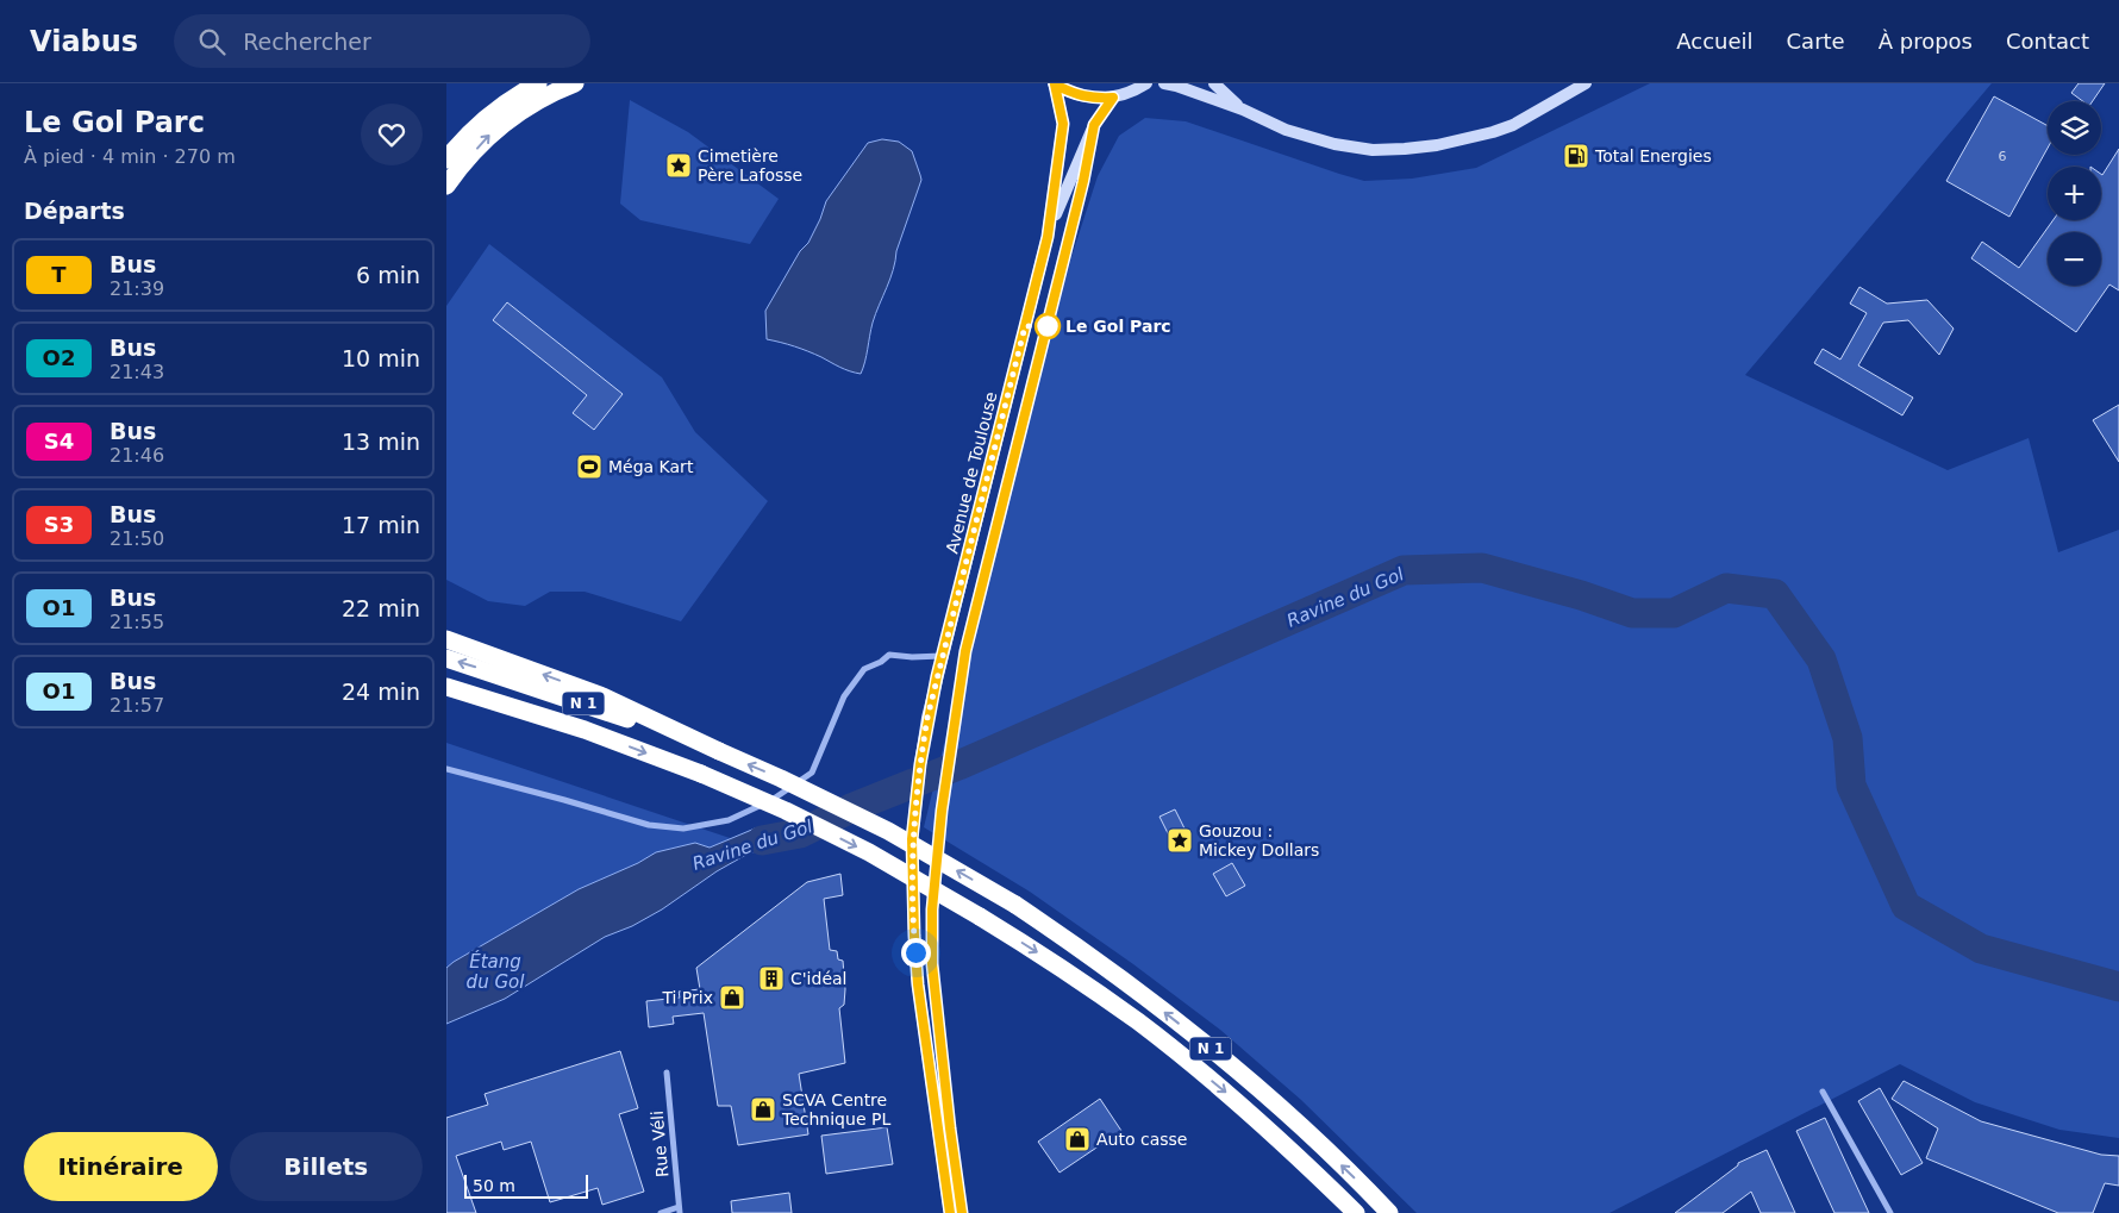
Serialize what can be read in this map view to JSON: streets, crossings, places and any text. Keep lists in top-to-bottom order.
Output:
{
  "streets": {
    "highway": ["N 1"],
    "main road": ["Avenue de Toulouse"],
    "street": ["Rue Véli"]
  },
  "water": ["Ravine du Gol", "Étang du Gol"],
  "places": {
    "fuel station": ["Total Energies"],
    "place": ["Cimetière Père Lafosse", "Gouzou : Mickey Dollars"],
    "other": ["Le Gol Parc"],
    "sports": ["Méga Kart"],
    "building": ["C'idéal"],
    "shop": ["Ti Prix", "SCVA Centre Technique PL", "Auto casse"]
  },
  "lines": ["bus line T"],
  "house_numbers": ["6"],
  "scale_bar": "50 m",
  "page": {
    "header": "Viabus",
    "search": "Rechercher",
    "nav": [
      "Accueil",
      "Carte",
      "À propos",
      "Contact"
    ],
    "heading": [
      ["Le Gol Parc", "À pied · 4 min · 270 m"],
      "Départs"
    ],
    "map_buttons": ["+", "−"],
    "list": [
      {
        "mark": "T",
        "name": "Bus",
        "note": "21:39",
        "value": "6 min"
      },
      {
        "mark": "O2",
        "name": "Bus",
        "note": "21:43",
        "value": "10 min"
      },
      {
        "mark": "S4",
        "name": "Bus",
        "note": "21:46",
        "value": "13 min"
      },
      {
        "mark": "S3",
        "name": "Bus",
        "note": "21:50",
        "value": "17 min"
      },
      {
        "mark": "O1",
        "name": "Bus",
        "note": "21:55",
        "value": "22 min"
      },
      {
        "mark": "O1",
        "name": "Bus",
        "note": "21:57",
        "value": "24 min"
      }
    ],
    "buttons": ["Itinéraire", "Billets"],
    "scale": "50 m"
  }
}
